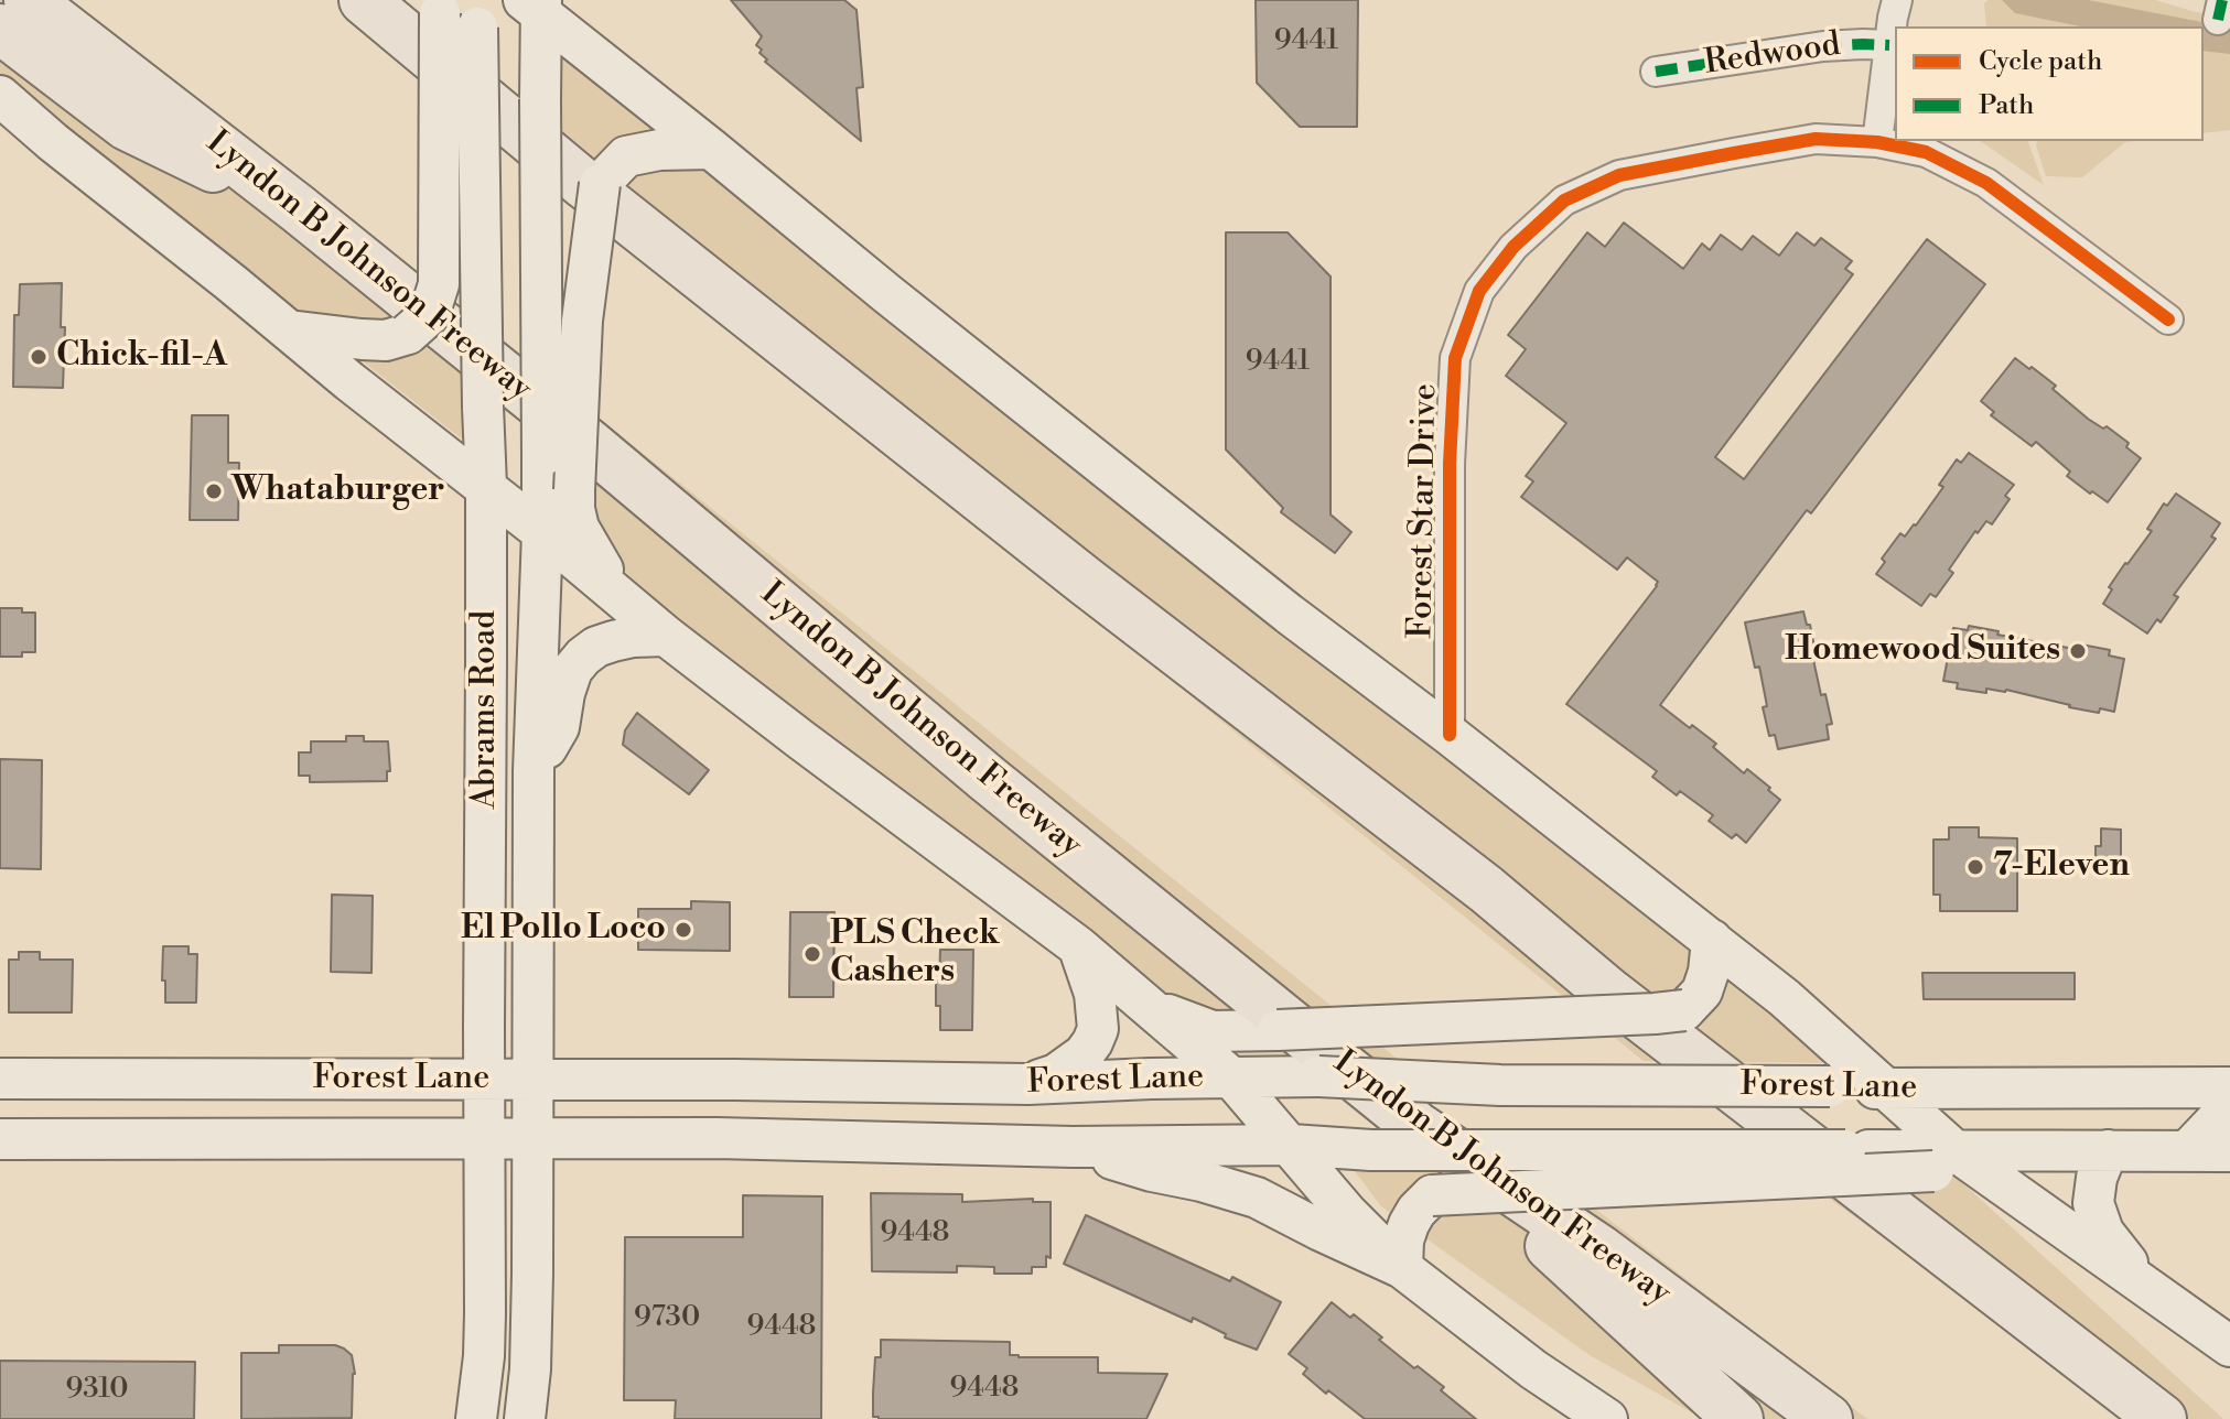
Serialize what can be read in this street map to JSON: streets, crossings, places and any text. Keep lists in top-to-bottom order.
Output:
{
  "streets": {
    "highway": ["Lyndon B Johnson Freeway"],
    "main road": ["Abrams Road", "Forest Lane"],
    "street": ["Redwood", "Forest Star Drive"]
  },
  "crossings": [
    ["Abrams Road", "Forest Lane"]
  ],
  "places": [
    "Chick-fil-A",
    "Whataburger",
    "Homewood Suites",
    "7-Eleven",
    "El Pollo Loco",
    "PLS Check Cashers"
  ],
  "house_numbers": [
    "9441",
    "9441",
    "9448",
    "9730",
    "9448",
    "9448",
    "9310"
  ],
  "legend": ["Cycle path", "Path"]
}
